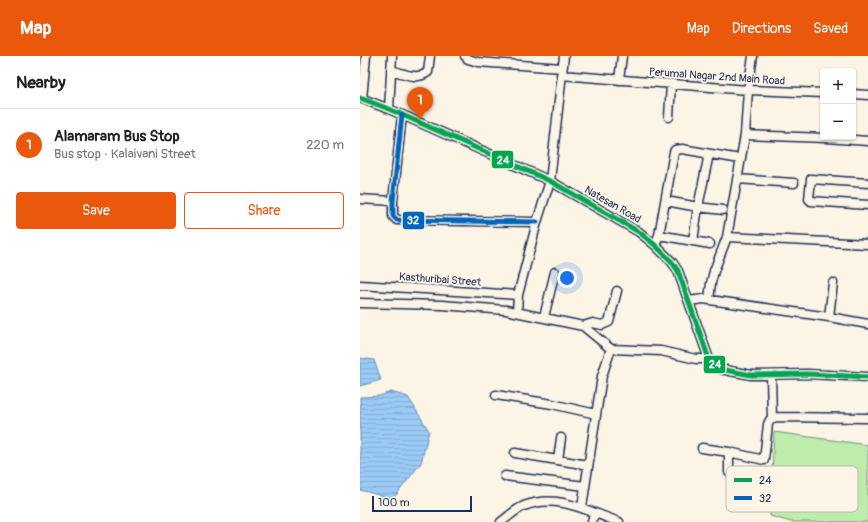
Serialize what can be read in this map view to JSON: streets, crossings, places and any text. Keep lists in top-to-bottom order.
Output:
{
  "streets": {
    "street": ["Perumal Nagar 2nd Main Road", "Natesan Road", "Kasthuribai Street"]
  },
  "lines": ["transit line 24", "transit line 32"],
  "legend": ["24", "32"],
  "scale_bar": "100 m",
  "page": {
    "header": "Map",
    "nav": ["Map", "Directions", "Saved"],
    "heading": "Nearby",
    "map_buttons": ["+", "−"],
    "pins": "1",
    "list": [
      {
        "mark": "1",
        "name": "Alamaram Bus Stop",
        "note": "Bus stop · Kalaivani Street",
        "value": "220 m"
      }
    ],
    "buttons": ["Save", "Share"],
    "scale": "100 m"
  }
}
